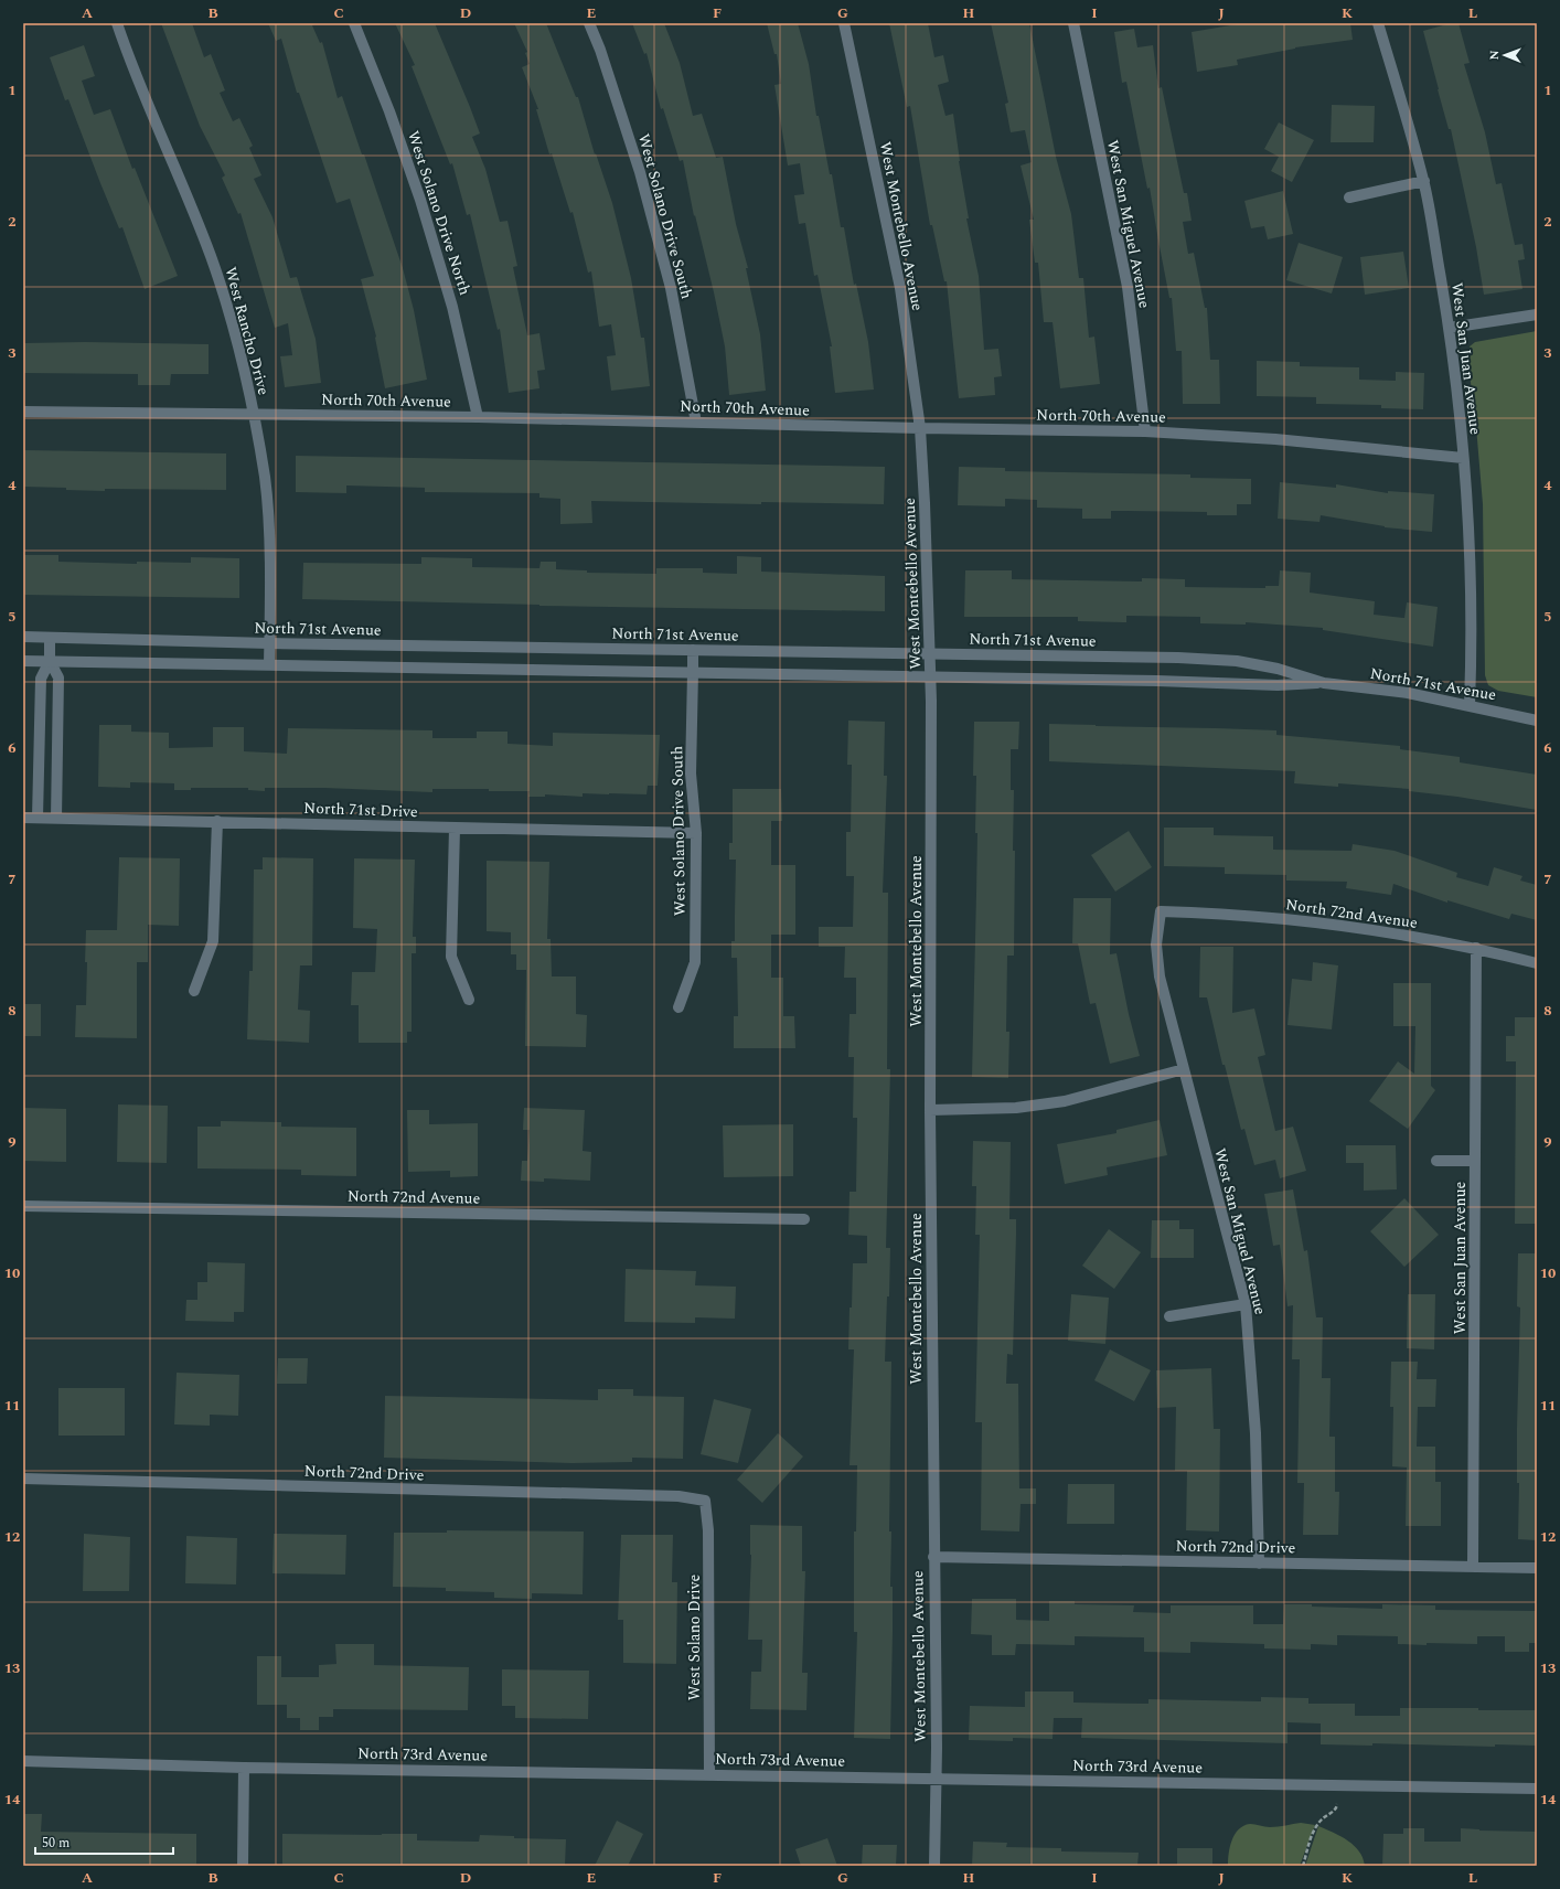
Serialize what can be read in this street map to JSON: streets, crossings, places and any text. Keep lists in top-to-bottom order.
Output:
{
  "streets": {
    "street": [
      "West Solano Drive North",
      "West Solano Drive South",
      "West San Miguel Avenue",
      "West Montebello Avenue",
      "West Rancho Drive",
      "West San Juan Avenue",
      "North 70th Avenue",
      "North 71st Avenue",
      "North 71st Drive",
      "North 72nd Avenue",
      "North 72nd Drive",
      "West Solano Drive",
      "North 73rd Avenue"
    ]
  },
  "crossings": [
    ["West Solano Drive North", "North 70th Avenue"],
    ["West Solano Drive South", "North 70th Avenue"],
    ["West Solano Drive South", "North 71st Avenue"],
    ["West Solano Drive South", "North 71st Drive"],
    ["West San Miguel Avenue", "North 70th Avenue"],
    ["West San Miguel Avenue", "North 72nd Avenue"],
    ["West San Miguel Avenue", "North 72nd Drive"],
    ["West Montebello Avenue", "North 70th Avenue"],
    ["West Montebello Avenue", "North 71st Avenue"],
    ["West Montebello Avenue", "North 72nd Drive"],
    ["West Montebello Avenue", "North 73rd Avenue"],
    ["West Rancho Drive", "North 70th Avenue"],
    ["West Rancho Drive", "North 71st Avenue"],
    ["West San Juan Avenue", "North 70th Avenue"],
    ["West San Juan Avenue", "North 71st Avenue"],
    ["West San Juan Avenue", "North 72nd Avenue"],
    ["West San Juan Avenue", "North 72nd Drive"],
    ["North 72nd Drive", "West Solano Drive"],
    ["West Solano Drive", "North 73rd Avenue"]
  ],
  "scale_bar": "50 m",
  "north": "left",
  "grid": {
    "columns": [
      "A",
      "B",
      "C",
      "D",
      "E",
      "F",
      "G",
      "H",
      "I",
      "J",
      "K",
      "L"
    ],
    "rows": [
      "1",
      "2",
      "3",
      "4",
      "5",
      "6",
      "7",
      "8",
      "9",
      "10",
      "11",
      "12",
      "13",
      "14"
    ]
  }
}
